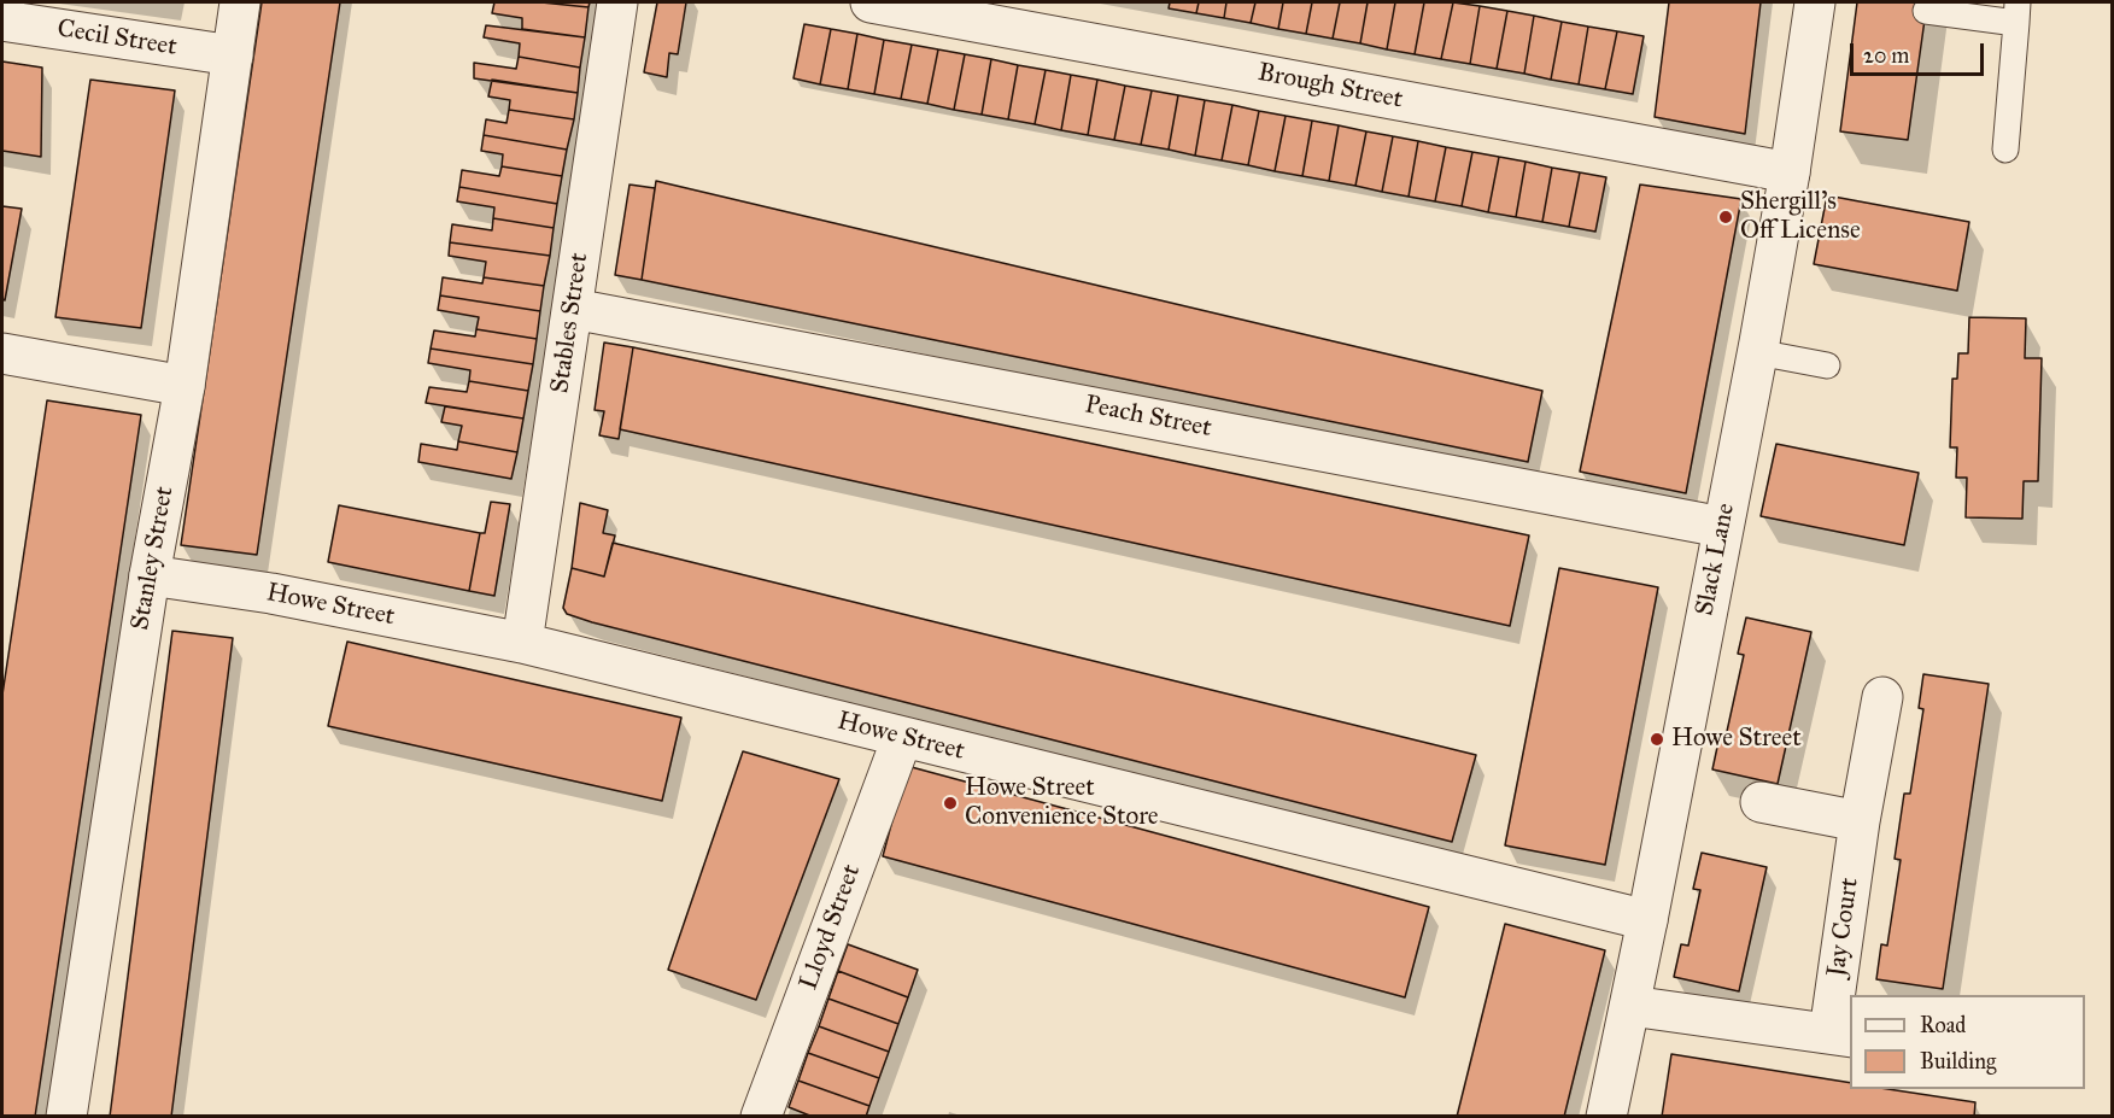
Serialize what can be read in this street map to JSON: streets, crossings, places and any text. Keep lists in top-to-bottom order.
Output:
{
  "streets": {
    "street": [
      "Cecil Street",
      "Brough Street",
      "Stables Street",
      "Peach Street",
      "Stanley Street",
      "Slack Lane",
      "Howe Street",
      "Lloyd Street",
      "Jay Court"
    ]
  },
  "crossings": [
    ["Cecil Street", "Stanley Street"],
    ["Brough Street", "Slack Lane"],
    ["Stables Street", "Peach Street"],
    ["Stables Street", "Howe Street"],
    ["Peach Street", "Slack Lane"],
    ["Stanley Street", "Howe Street"],
    ["Slack Lane", "Howe Street"],
    ["Slack Lane", "Jay Court"],
    ["Howe Street", "Lloyd Street"]
  ],
  "places": ["Shergill's Off License", "Howe Street", "Howe Street Convenience Store"],
  "legend": ["Road", "Building"],
  "scale_bar": "20 m"
}
